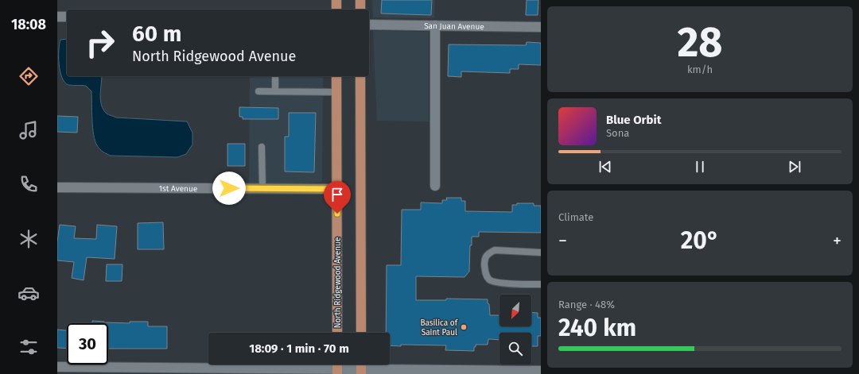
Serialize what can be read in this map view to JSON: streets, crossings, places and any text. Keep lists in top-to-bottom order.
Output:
{
  "streets": {
    "main road": ["North Ridgewood Avenue"],
    "street": ["San Juan Avenue", "1st Avenue"]
  },
  "crossings": [
    ["1st Avenue", "North Ridgewood Avenue"]
  ],
  "places": ["Basilica of Saint Paul"],
  "north": "bottom left",
  "page": {
    "tabs": "18:08",
    "tile": [
      ["28", "km/h"],
      "Climate",
      ["Range · 48%", "240 km"]
    ],
    "turn": ["60 m", "North Ridgewood Avenue"],
    "song": ["Blue Orbit", "Sona"],
    "heat": ["−", "20°", "+"],
    "limit": "30",
    "trip": "18:09 · 1 min · 70 m"
  }
}
